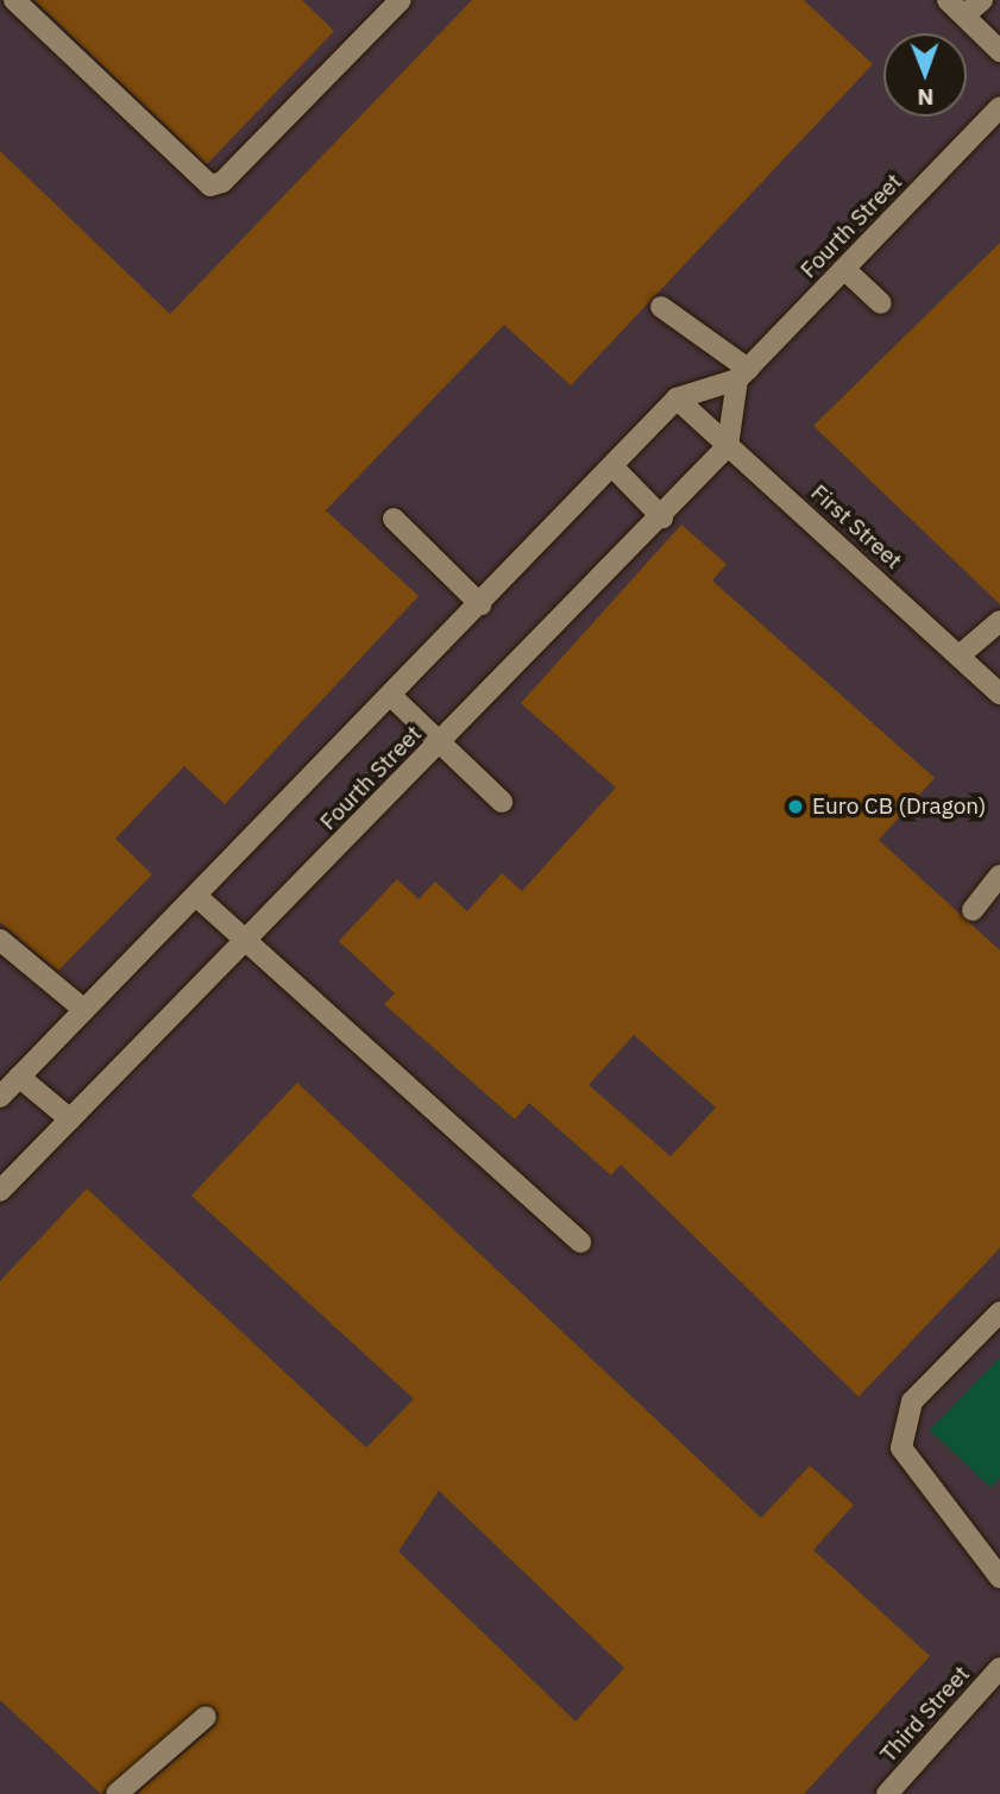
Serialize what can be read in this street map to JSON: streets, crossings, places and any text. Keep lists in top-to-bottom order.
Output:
{
  "streets": {
    "street": ["Fourth Street", "First Street", "Third Street"]
  },
  "crossings": [
    ["Fourth Street", "First Street"]
  ],
  "places": ["Euro CB (Dragon)"],
  "north": "bottom"
}
